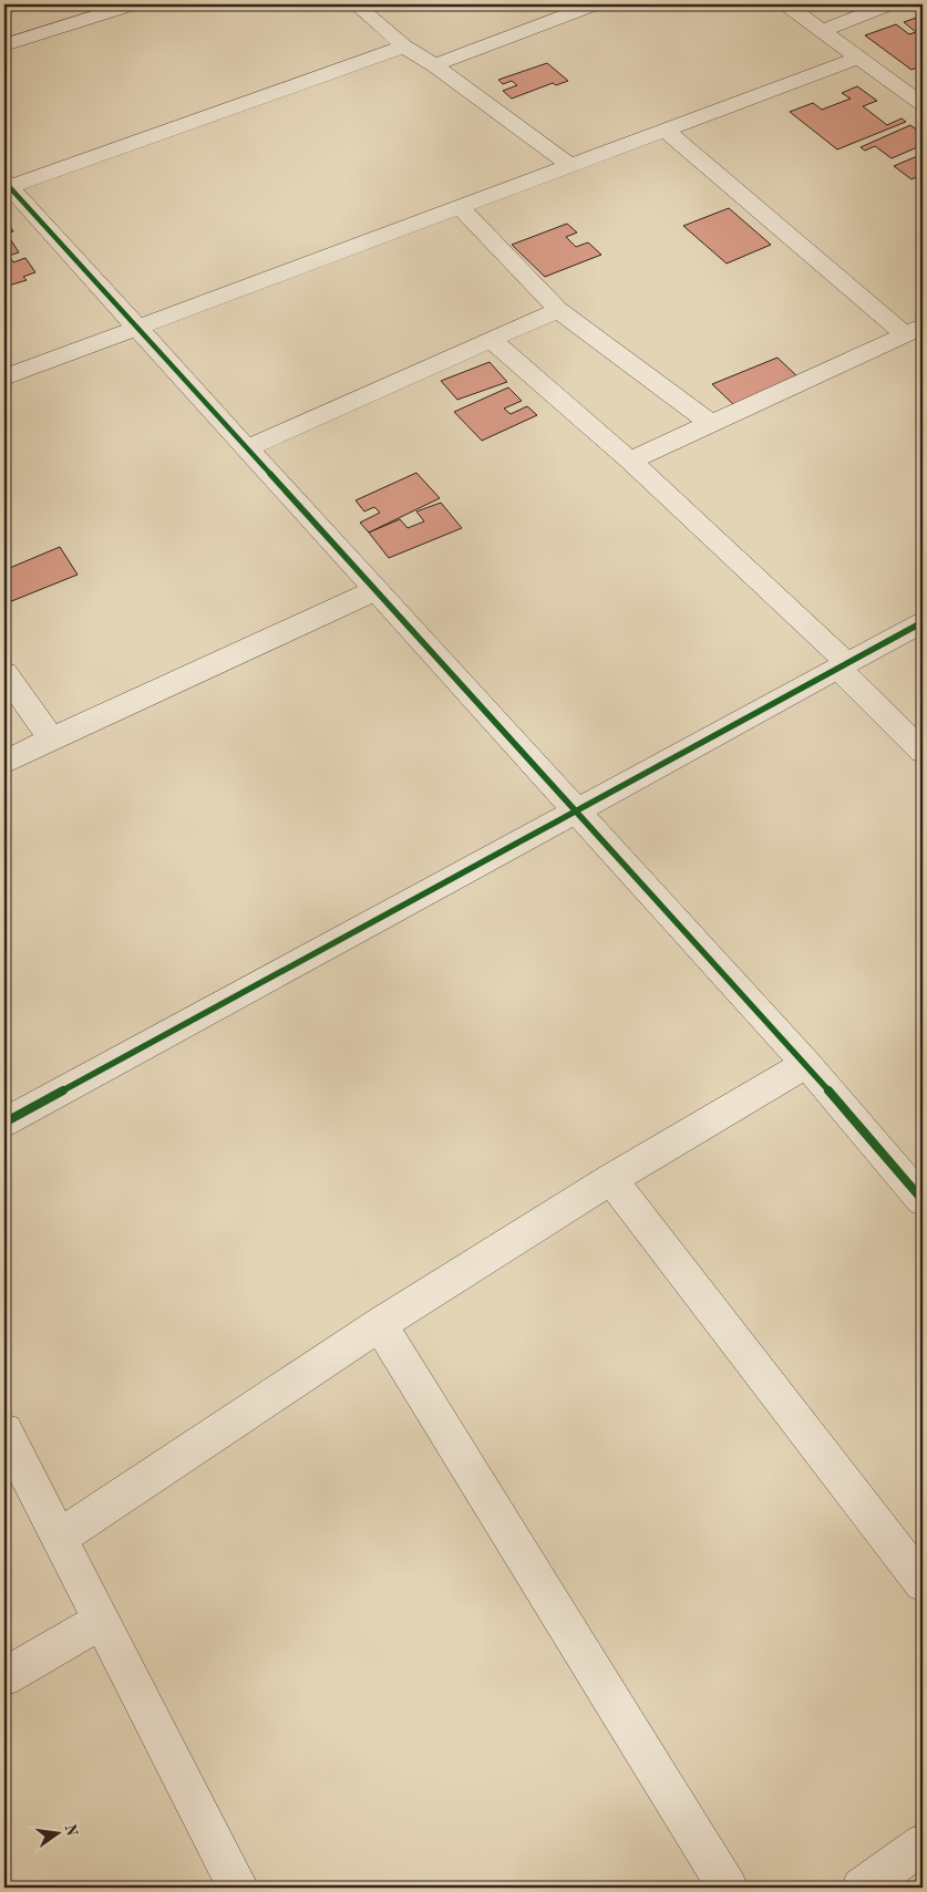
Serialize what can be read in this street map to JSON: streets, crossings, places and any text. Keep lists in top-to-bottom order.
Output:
{
  "north": "right"
}
